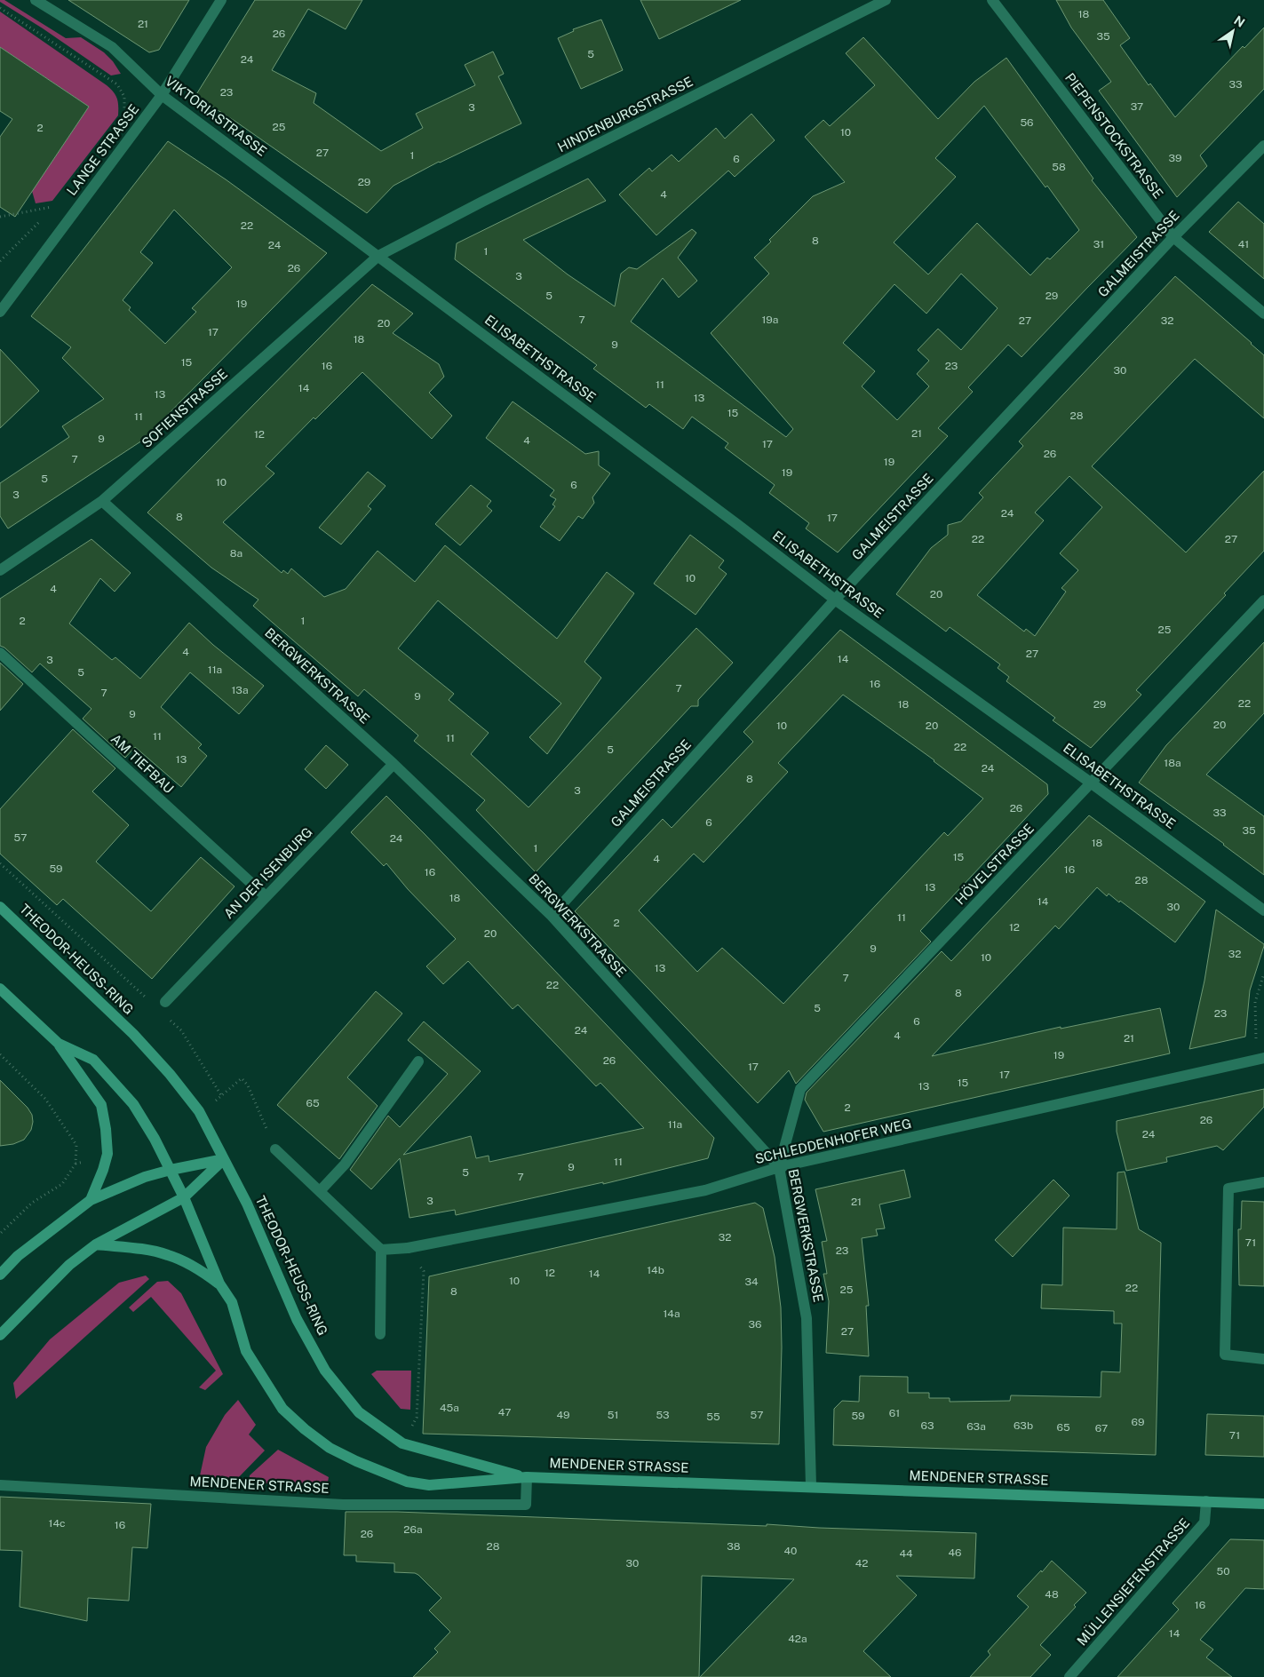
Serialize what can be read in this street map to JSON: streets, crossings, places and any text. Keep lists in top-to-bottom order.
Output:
{
  "streets": {
    "main road": ["THEODOR-HEUSS-RING", "MENDENER STRASSE"],
    "street": [
      "HINDENBURGSTRASSE",
      "VIKTORIASTRASSE",
      "PIEPENSTOCKSTRASSE",
      "LANGE STRASSE",
      "GALMEISTRASSE",
      "ELISABETHSTRASSE",
      "SOFIENSTRASSE",
      "BERGWERKSTRASSE",
      "AM TIEFBAU",
      "HÖVELSTRASSE",
      "AN DER ISENBURG",
      "SCHLEDDENHOFER WEG",
      "MÜLLENSIEFENSTRASSE"
    ]
  },
  "crossings": [
    ["HINDENBURGSTRASSE", "VIKTORIASTRASSE"],
    ["HINDENBURGSTRASSE", "ELISABETHSTRASSE"],
    ["HINDENBURGSTRASSE", "SOFIENSTRASSE"],
    ["VIKTORIASTRASSE", "LANGE STRASSE"],
    ["VIKTORIASTRASSE", "ELISABETHSTRASSE"],
    ["VIKTORIASTRASSE", "SOFIENSTRASSE"],
    ["PIEPENSTOCKSTRASSE", "GALMEISTRASSE"],
    ["GALMEISTRASSE", "ELISABETHSTRASSE"],
    ["GALMEISTRASSE", "BERGWERKSTRASSE"],
    ["ELISABETHSTRASSE", "SOFIENSTRASSE"],
    ["ELISABETHSTRASSE", "HÖVELSTRASSE"],
    ["SOFIENSTRASSE", "BERGWERKSTRASSE"],
    ["BERGWERKSTRASSE", "HÖVELSTRASSE"],
    ["BERGWERKSTRASSE", "AN DER ISENBURG"],
    ["BERGWERKSTRASSE", "SCHLEDDENHOFER WEG"],
    ["BERGWERKSTRASSE", "MENDENER STRASSE"],
    ["AM TIEFBAU", "AN DER ISENBURG"],
    ["HÖVELSTRASSE", "SCHLEDDENHOFER WEG"],
    ["THEODOR-HEUSS-RING", "MENDENER STRASSE"],
    ["MENDENER STRASSE", "MÜLLENSIEFENSTRASSE"]
  ],
  "house_numbers": [
    "18",
    "21",
    "26",
    "35",
    "5",
    "24",
    "33",
    "23",
    "37",
    "3",
    "56",
    "25",
    "2",
    "10",
    "27",
    "1",
    "39",
    "6",
    "58",
    "29",
    "4",
    "22",
    "8",
    "31",
    "41",
    "24",
    "1",
    "26",
    "3",
    "5",
    "29",
    "19",
    "7",
    "19a",
    "27",
    "32",
    "20",
    "17",
    "18",
    "9",
    "15",
    "16",
    "23",
    "30",
    "11",
    "14",
    "13",
    "13",
    "15",
    "28",
    "11",
    "21",
    "12",
    "9",
    "4",
    "17",
    "26",
    "7",
    "19",
    "19",
    "5",
    "10",
    "6",
    "3",
    "24",
    "8",
    "17",
    "22",
    "27",
    "8a",
    "10",
    "4",
    "20",
    "2",
    "1",
    "25",
    "4",
    "27",
    "14",
    "3",
    "11a",
    "5",
    "16",
    "7",
    "13a",
    "7",
    "9",
    "22",
    "18",
    "29",
    "9",
    "20",
    "10",
    "20",
    "11",
    "11",
    "22",
    "5",
    "13",
    "18a",
    "24",
    "8",
    "3",
    "26",
    "33",
    "6",
    "35",
    "57",
    "24",
    "18",
    "1",
    "15",
    "4",
    "59",
    "16",
    "16",
    "28",
    "13",
    "18",
    "14",
    "30",
    "11",
    "2",
    "12",
    "20",
    "9",
    "32",
    "10",
    "13",
    "7",
    "22",
    "8",
    "5",
    "23",
    "6",
    "24",
    "4",
    "21",
    "19",
    "26",
    "17",
    "17",
    "15",
    "13",
    "65",
    "2",
    "26",
    "11a",
    "24",
    "11",
    "9",
    "5",
    "7",
    "3",
    "21",
    "32",
    "71",
    "23",
    "14b",
    "12",
    "14",
    "10",
    "34",
    "22",
    "25",
    "8",
    "14a",
    "36",
    "27",
    "45a",
    "47",
    "61",
    "49",
    "51",
    "53",
    "57",
    "59",
    "55",
    "69",
    "63",
    "63b",
    "63a",
    "65",
    "67",
    "71",
    "14c",
    "16",
    "26a",
    "26",
    "28",
    "38",
    "40",
    "46",
    "44",
    "30",
    "42",
    "50",
    "48",
    "16",
    "14",
    "42a"
  ],
  "north": "top right"
}
